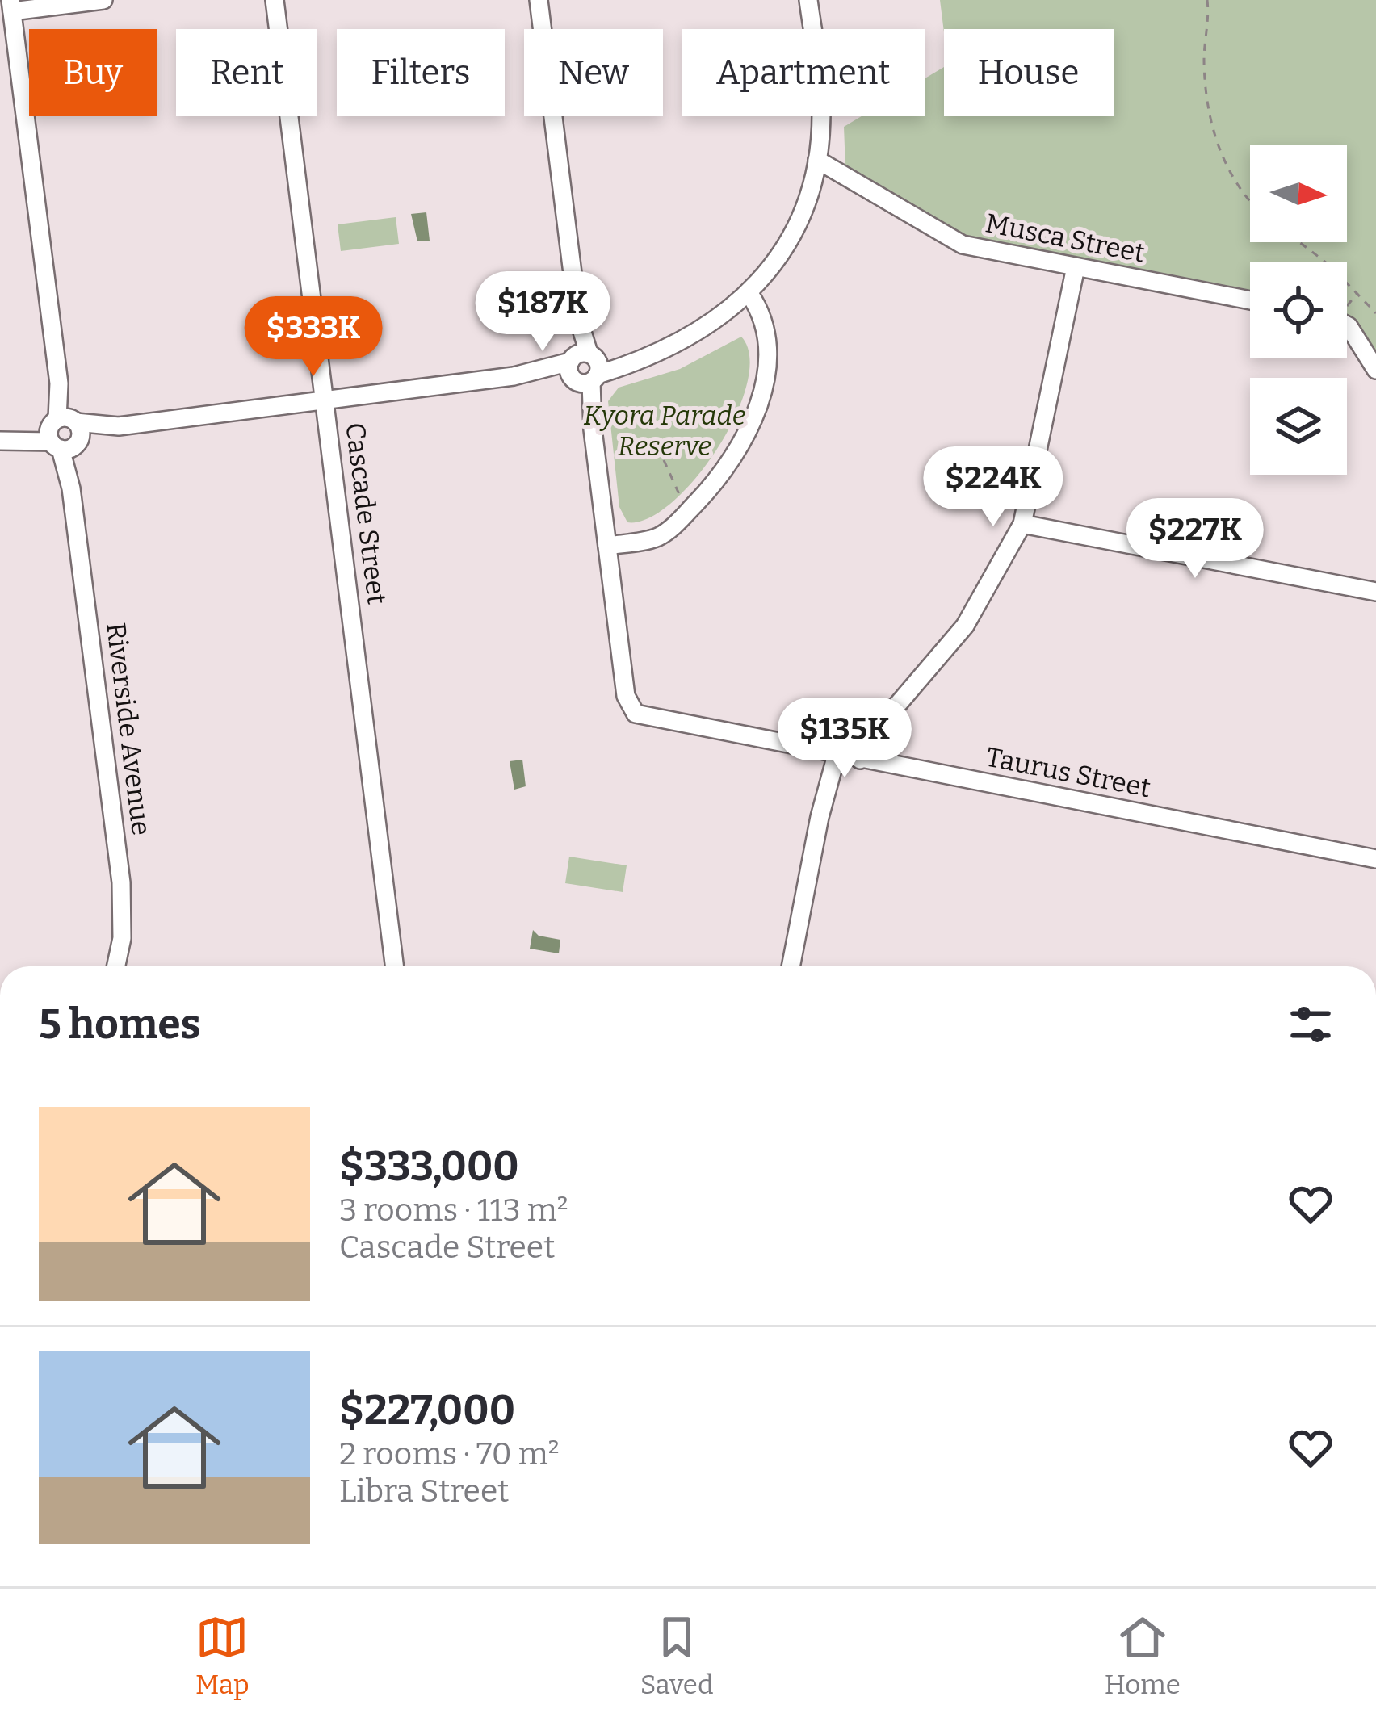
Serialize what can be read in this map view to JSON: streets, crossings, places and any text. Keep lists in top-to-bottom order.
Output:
{
  "streets": {
    "street": [
      "Musca Street",
      "Cascade Street",
      "Riverside Avenue",
      "Taurus Street"
    ]
  },
  "parks": ["Kyora Parade Reserve"],
  "north": "right",
  "page": {
    "chip": [
      "Buy",
      "Rent",
      "Filters",
      "New",
      "Apartment",
      "House"
    ],
    "price": [
      "$187K",
      "$333K",
      "$224K",
      "$227K",
      "$135K"
    ],
    "heading": "5 homes",
    "list": [
      {
        "name": "$333,000",
        "note": "3 rooms · 113 m² · Cascade Street"
      },
      {
        "name": "$227,000",
        "note": "2 rooms · 70 m² · Libra Street"
      }
    ],
    "tabs": ["Map", "Saved", "Home"]
  }
}
